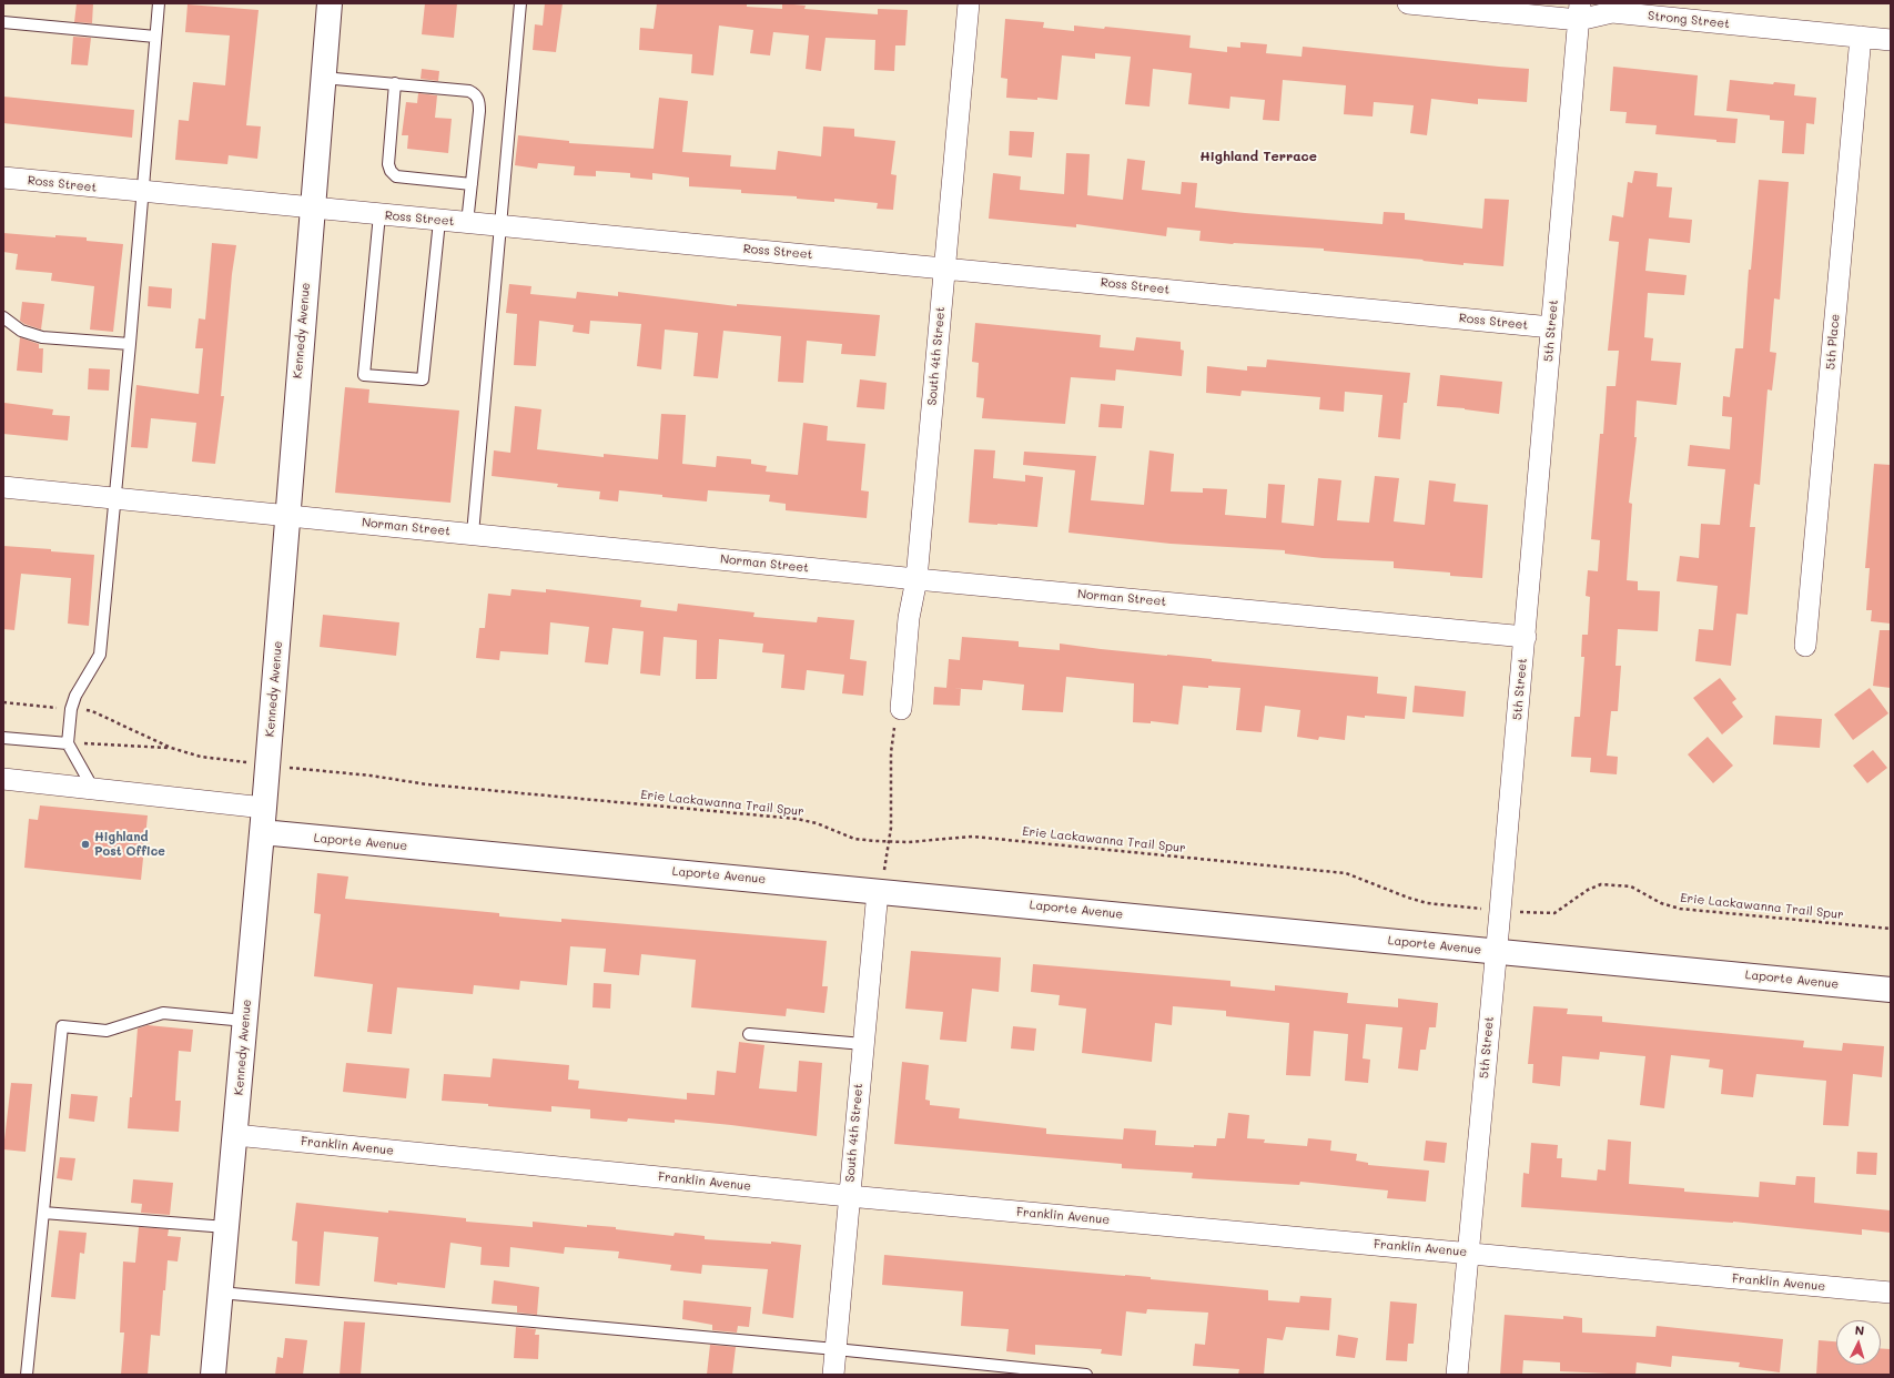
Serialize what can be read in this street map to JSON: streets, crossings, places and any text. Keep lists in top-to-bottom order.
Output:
{
  "streets": {
    "street": [
      "Strong Street",
      "Ross Street",
      "Kennedy Avenue",
      "5th Street",
      "5th Place",
      "South 4th Street",
      "Norman Street",
      "Laporte Avenue",
      "Franklin Avenue"
    ],
    "path": ["Erie Lackawanna Trail Spur"]
  },
  "crossings": [
    ["Strong Street", "5th Street"],
    ["Strong Street", "5th Place"],
    ["Ross Street", "Kennedy Avenue"],
    ["Ross Street", "5th Street"],
    ["Ross Street", "South 4th Street"],
    ["Kennedy Avenue", "Norman Street"],
    ["Kennedy Avenue", "Laporte Avenue"],
    ["Kennedy Avenue", "Franklin Avenue"],
    ["5th Street", "Norman Street"],
    ["5th Street", "Erie Lackawanna Trail Spur"],
    ["5th Street", "Laporte Avenue"],
    ["5th Street", "Franklin Avenue"],
    ["South 4th Street", "Norman Street"],
    ["South 4th Street", "Laporte Avenue"],
    ["South 4th Street", "Franklin Avenue"]
  ],
  "districts": ["Highland Terrace"],
  "places": ["Highland Post Office"],
  "north": "top"
}
